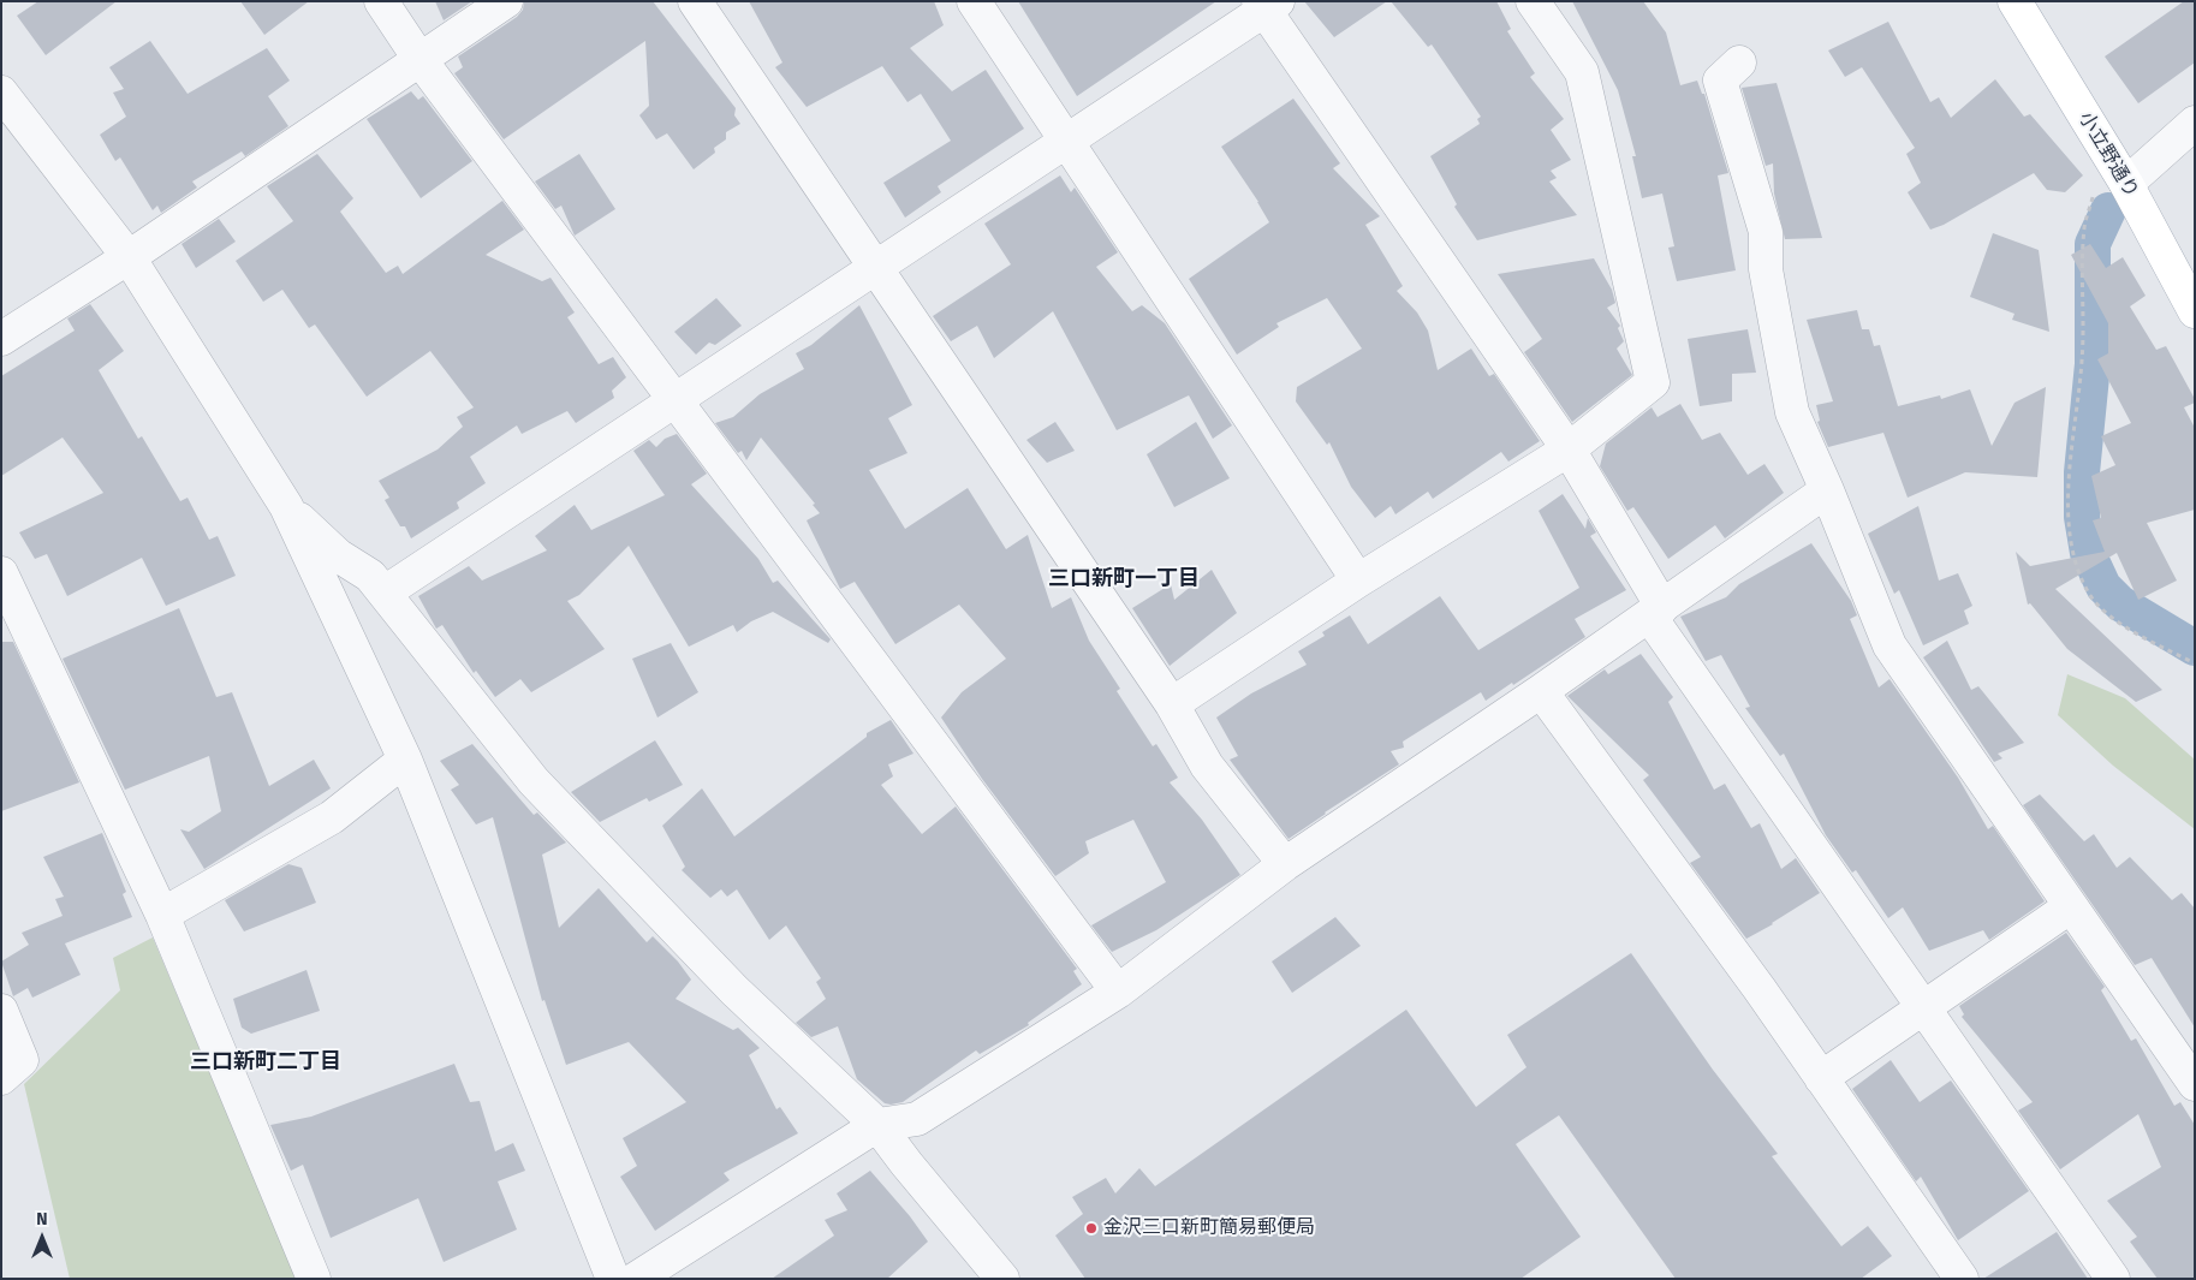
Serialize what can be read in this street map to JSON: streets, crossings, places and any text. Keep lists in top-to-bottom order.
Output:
{
  "streets": {
    "main road": ["小立野通り"]
  },
  "districts": ["三口新町一丁目", "三口新町二丁目"],
  "places": ["金沢三口新町簡易郵便局"],
  "north": "top"
}
